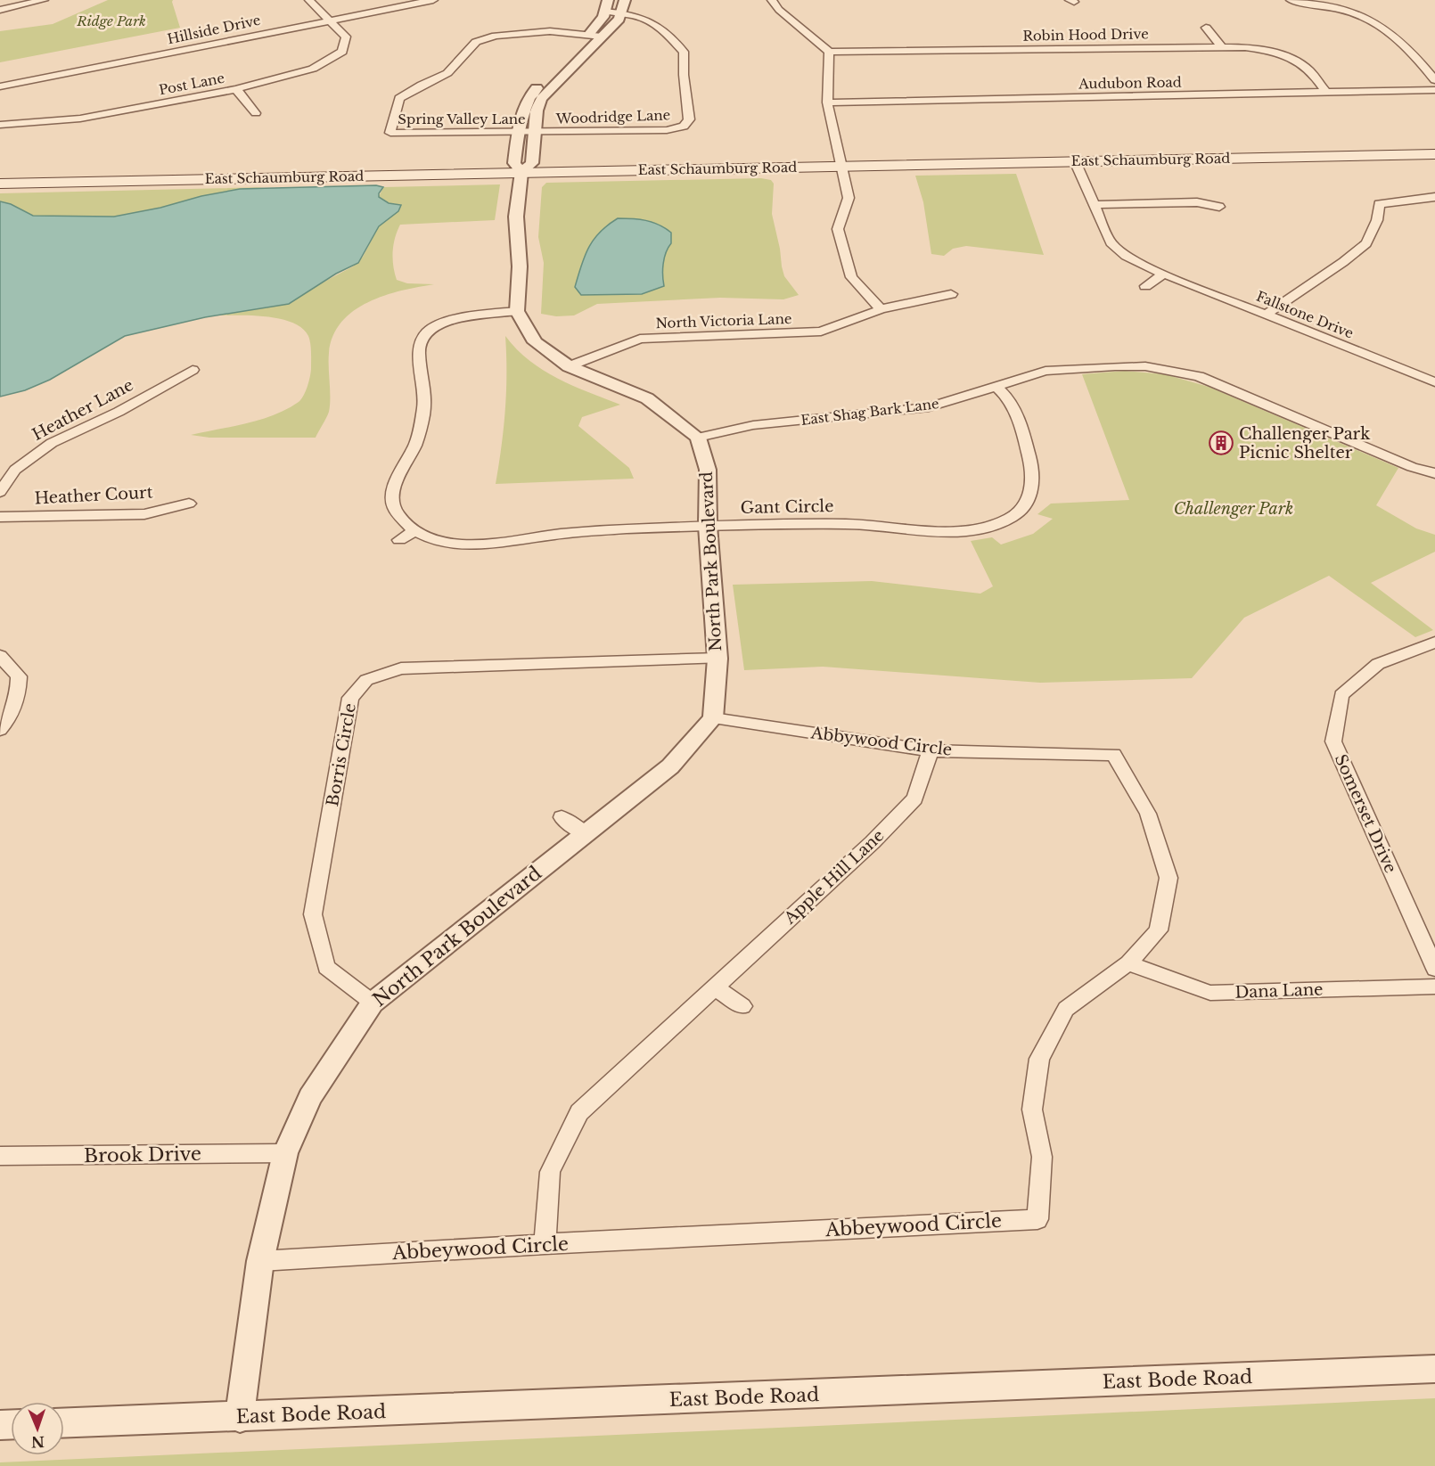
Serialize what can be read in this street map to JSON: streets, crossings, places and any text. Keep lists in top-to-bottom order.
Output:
{
  "streets": {
    "main road": ["East Schaumburg Road"],
    "street": [
      "Hillside Drive",
      "Robin Hood Drive",
      "Audubon Road",
      "Post Lane",
      "Woodridge Lane",
      "Spring Valley Lane",
      "Fallstone Drive",
      "North Victoria Lane",
      "Heather Lane",
      "East Shag Bark Lane",
      "Heather Court",
      "Gant Circle",
      "North Park Boulevard",
      "Abbywood Circle",
      "Borris Circle",
      "Somerset Drive",
      "Apple Hill Lane",
      "Dana Lane",
      "Brook Drive",
      "Abbeywood Circle",
      "East Bode Road"
    ]
  },
  "crossings": [
    ["Hillside Drive", "Post Lane"],
    ["Robin Hood Drive", "Audubon Road"],
    ["Woodridge Lane", "Spring Valley Lane"],
    ["East Schaumburg Road", "Fallstone Drive"],
    ["East Shag Bark Lane", "Gant Circle"],
    ["East Shag Bark Lane", "North Park Boulevard"],
    ["Gant Circle", "North Park Boulevard"],
    ["North Park Boulevard", "Abbywood Circle"],
    ["North Park Boulevard", "Borris Circle"],
    ["North Park Boulevard", "Brook Drive"],
    ["North Park Boulevard", "Abbeywood Circle"],
    ["North Park Boulevard", "East Bode Road"],
    ["Abbywood Circle", "Apple Hill Lane"],
    ["Abbywood Circle", "Abbeywood Circle"],
    ["Apple Hill Lane", "Abbeywood Circle"],
    ["Dana Lane", "Abbeywood Circle"]
  ],
  "parks": ["Ridge Park", "Challenger Park"],
  "places": {
    "building": ["Challenger Park Picnic Shelter"]
  },
  "north": "bottom"
}
